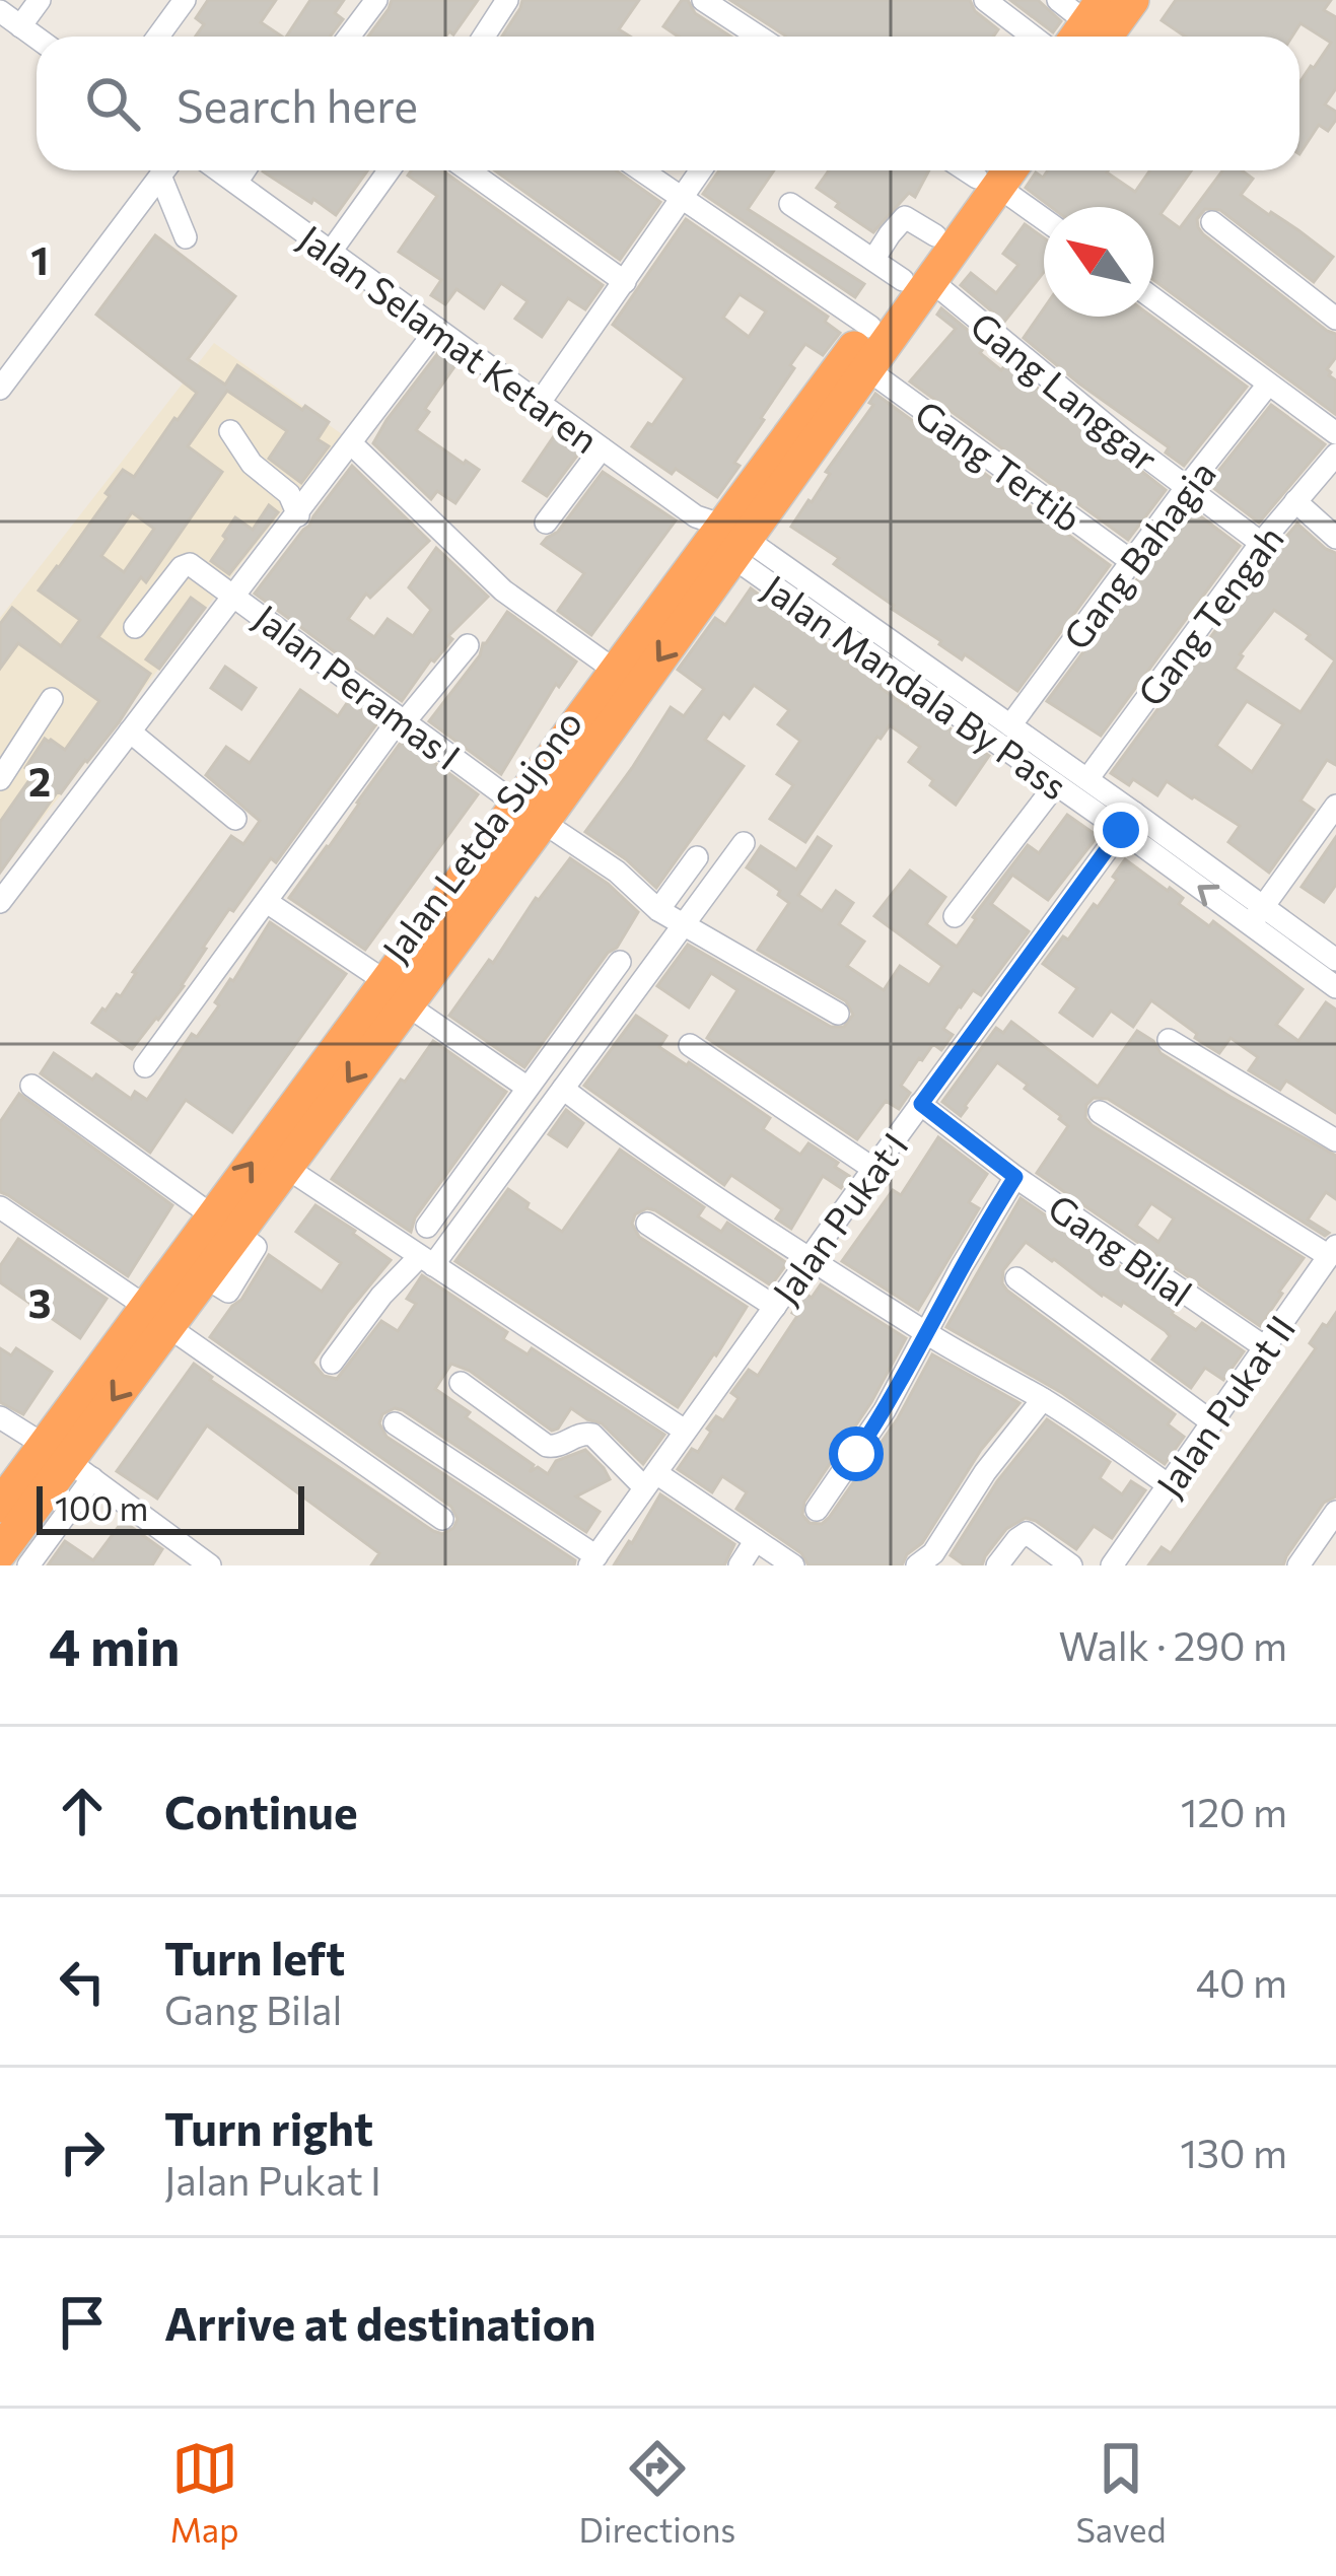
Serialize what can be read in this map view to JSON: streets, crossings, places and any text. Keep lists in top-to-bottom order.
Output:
{
  "streets": {
    "highway": ["Jalan Letda Sujono"],
    "street": [
      "Jalan Selamat Ketaren",
      "Gang Langgar",
      "Gang Tertib",
      "Gang Bahagia",
      "Gang Tengah",
      "Jalan Peramas I",
      "Jalan Mandala By Pass",
      "Jalan Pukat I",
      "Gang Bilal",
      "Jalan Pukat II"
    ]
  },
  "crossings": [
    ["Jalan Selamat Ketaren", "Jalan Mandala By Pass"],
    ["Jalan Selamat Ketaren", "Jalan Letda Sujono"],
    ["Gang Langgar", "Gang Bahagia"],
    ["Gang Langgar", "Gang Tengah"],
    ["Gang Langgar", "Jalan Letda Sujono"],
    ["Gang Tertib", "Gang Bahagia"],
    ["Gang Tertib", "Jalan Letda Sujono"],
    ["Gang Bahagia", "Jalan Mandala By Pass"],
    ["Gang Tengah", "Jalan Mandala By Pass"],
    ["Jalan Peramas I", "Jalan Letda Sujono"],
    ["Jalan Mandala By Pass", "Jalan Letda Sujono"],
    ["Jalan Mandala By Pass", "Jalan Pukat I"],
    ["Jalan Pukat I", "Gang Bilal"],
    ["Gang Bilal", "Jalan Pukat II"]
  ],
  "scale_bar": "100 m",
  "north": "top left",
  "page": {
    "search": "Search here",
    "scale": "100 m",
    "heading": ["4 min", "Walk · 290 m"],
    "list": [
      ["Continue", "120 m"],
      ["Turn left", "Gang Bilal", "40 m"],
      ["Turn right", "Jalan Pukat I", "130 m"],
      "Arrive at destination"
    ],
    "nav": ["Map", "Directions", "Saved"]
  },
  "grid": {
    "rows": ["1", "2", "3"]
  }
}
